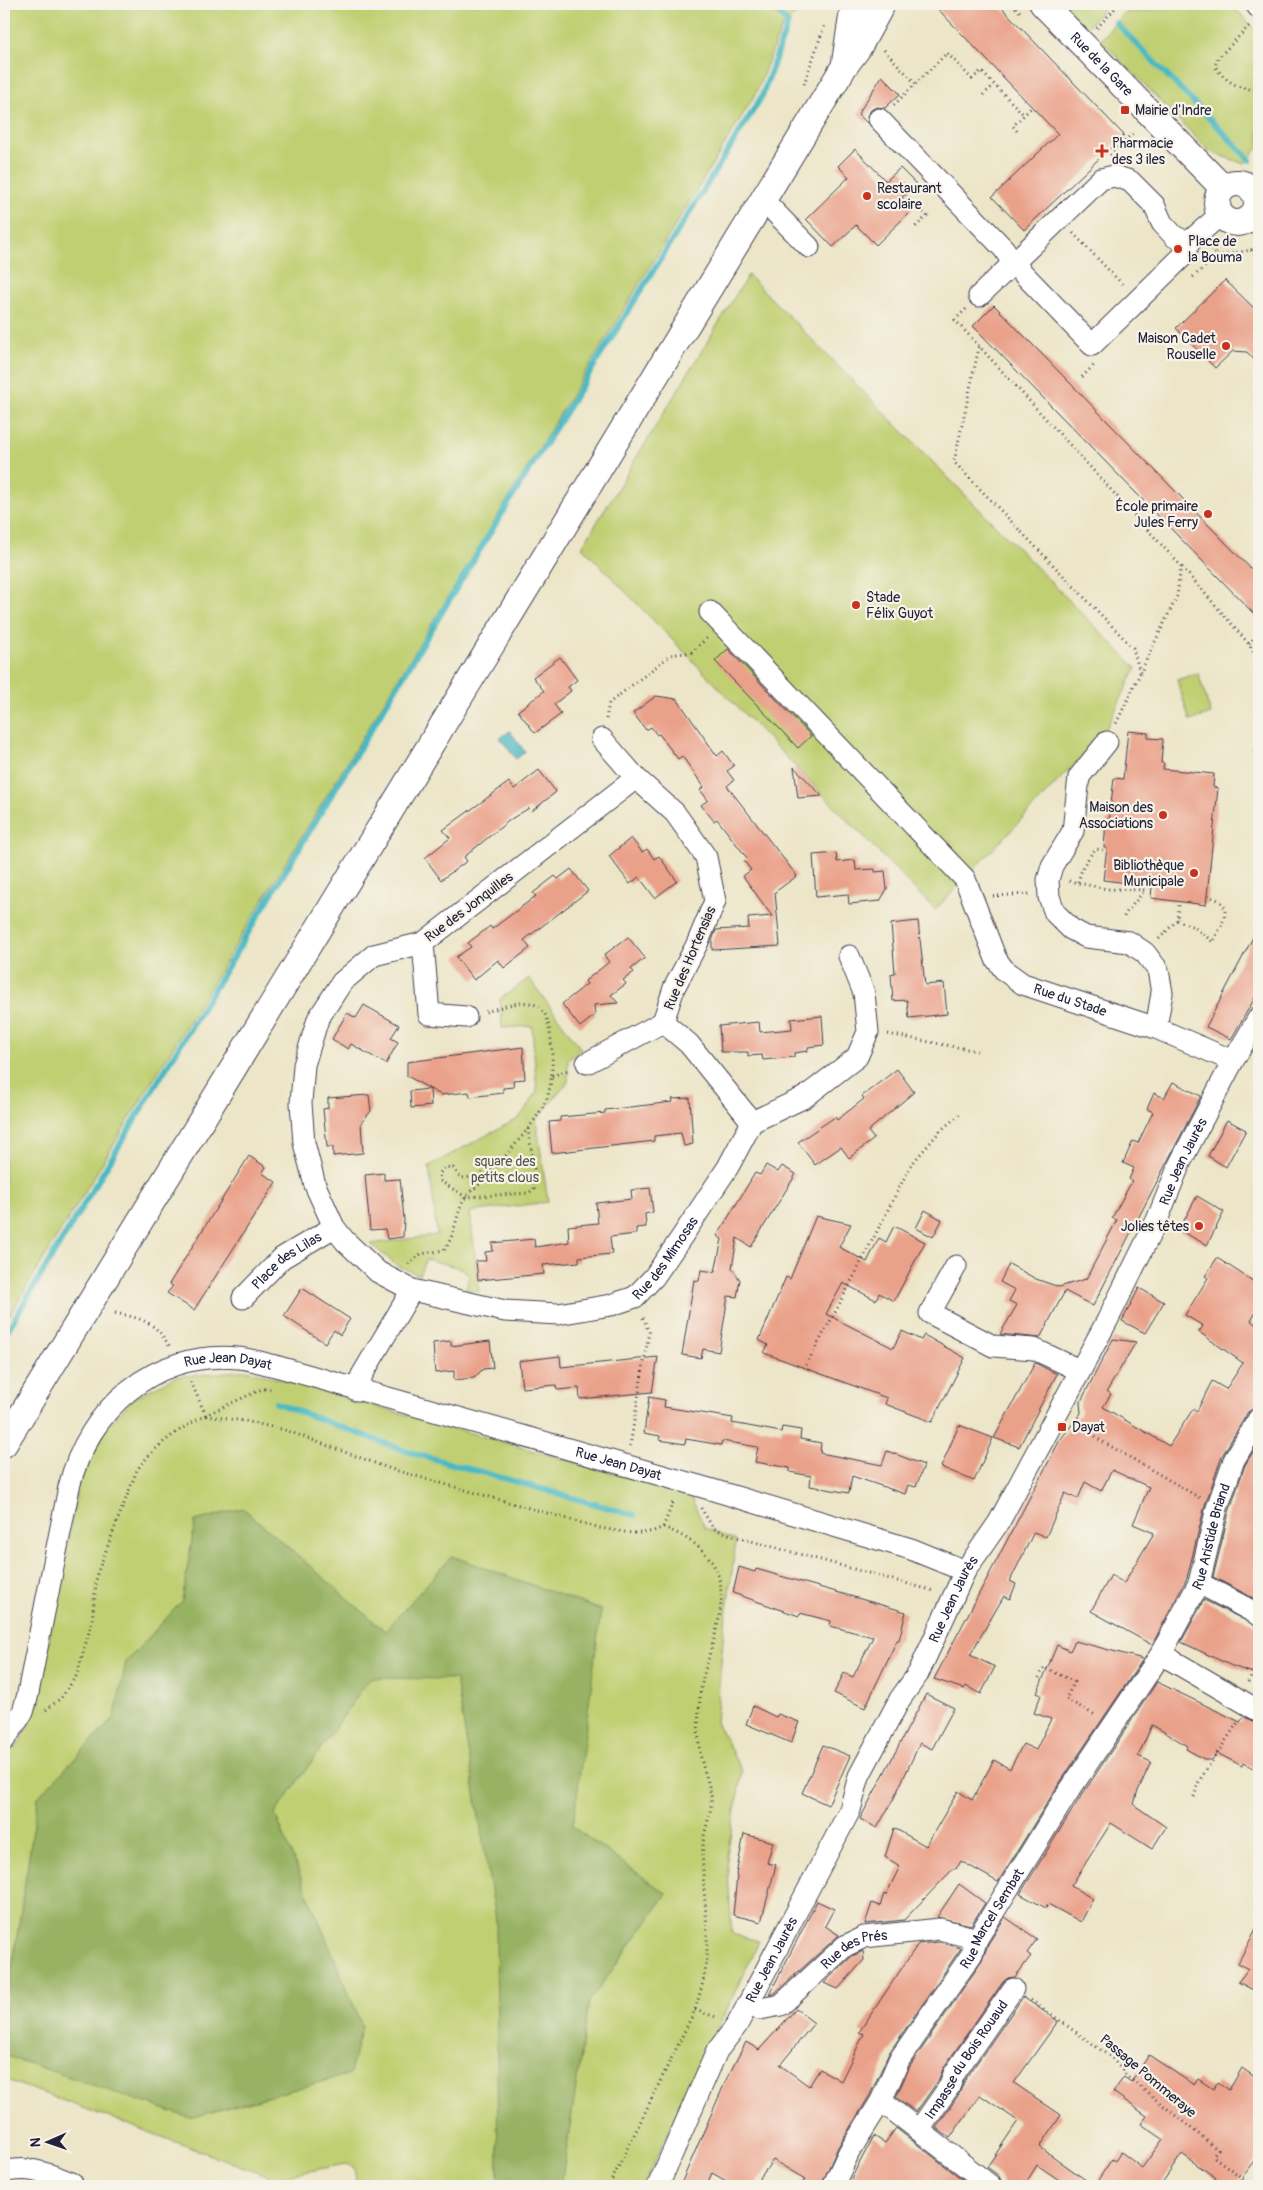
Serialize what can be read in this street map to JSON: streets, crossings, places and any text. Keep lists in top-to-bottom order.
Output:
{
  "streets": {
    "main road": ["Rue de la Gare"],
    "street": [
      "Rue des Jonquilles",
      "Rue des Hortensias",
      "Rue du Stade",
      "Rue Jean Jaurès",
      "Rue des Mimosas",
      "Place des Lilas",
      "Rue Jean Dayat",
      "Rue Aristide Briand",
      "Rue Marcel Sembat",
      "Rue des Prés",
      "Impasse du Bois Rouaud"
    ],
    "path": ["Passage Pommeraye"]
  },
  "crossings": [
    ["Rue des Jonquilles", "Rue des Hortensias"],
    ["Rue des Jonquilles", "Rue des Mimosas"],
    ["Rue des Jonquilles", "Place des Lilas"],
    ["Rue des Hortensias", "Rue des Mimosas"],
    ["Rue du Stade", "Rue Jean Jaurès"],
    ["Rue Jean Jaurès", "Rue Jean Dayat"],
    ["Rue Jean Jaurès", "Rue des Prés"],
    ["Rue Aristide Briand", "Rue Marcel Sembat"],
    ["Rue Marcel Sembat", "Rue des Prés"],
    ["Impasse du Bois Rouaud", "Passage Pommeraye"]
  ],
  "parks": ["square des petits clous"],
  "places": {
    "transit": ["Mairie d'Indre", "Dayat"],
    "health": ["Pharmacie des 3 iles"],
    "other": [
      "Restaurant scolaire",
      "Place de la Bouma",
      "Maison Cadet Rouselle",
      "École primaire Jules Ferry",
      "Stade Félix Guyot",
      "Maison des Associations",
      "Bibliothèque Municipale",
      "Jolies têtes"
    ]
  },
  "north": "left"
}
